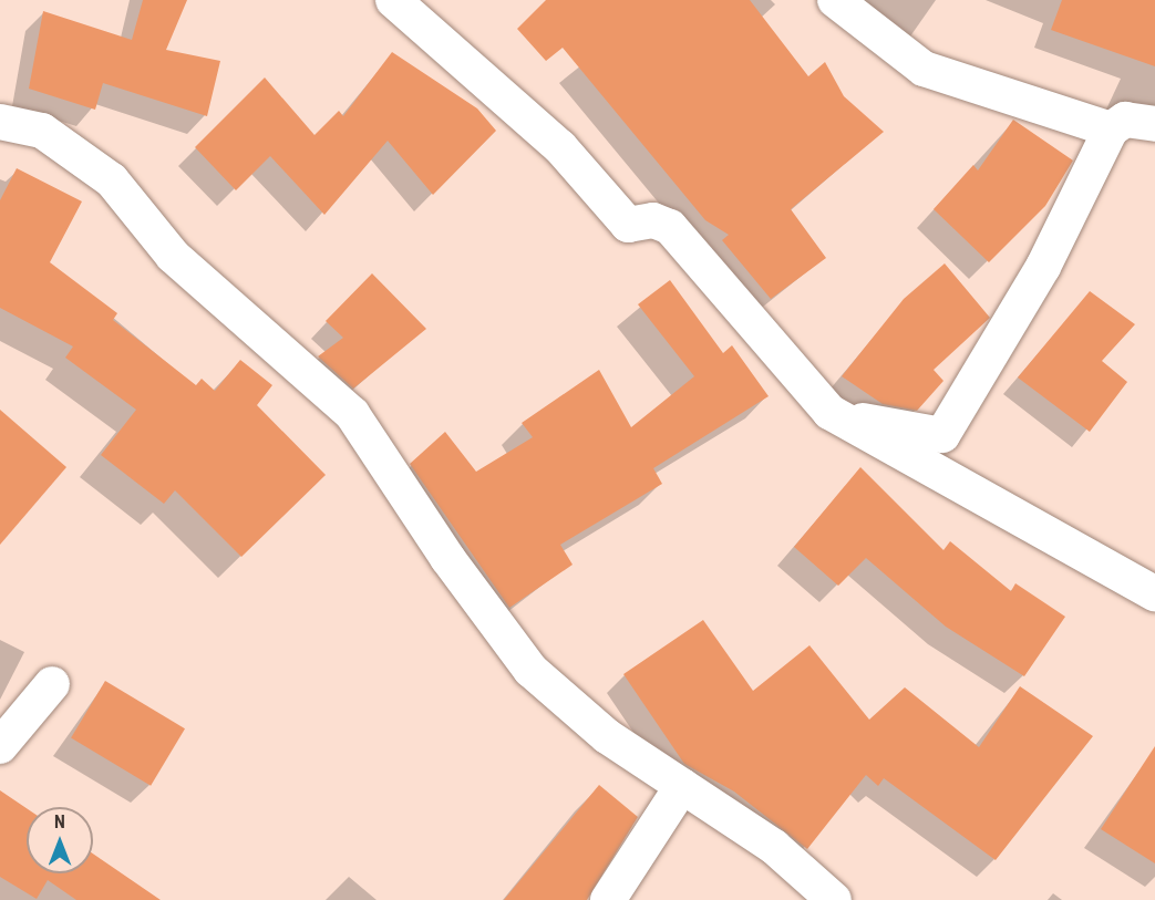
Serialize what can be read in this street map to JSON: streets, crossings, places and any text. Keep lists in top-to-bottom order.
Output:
{
  "north": "top"
}
